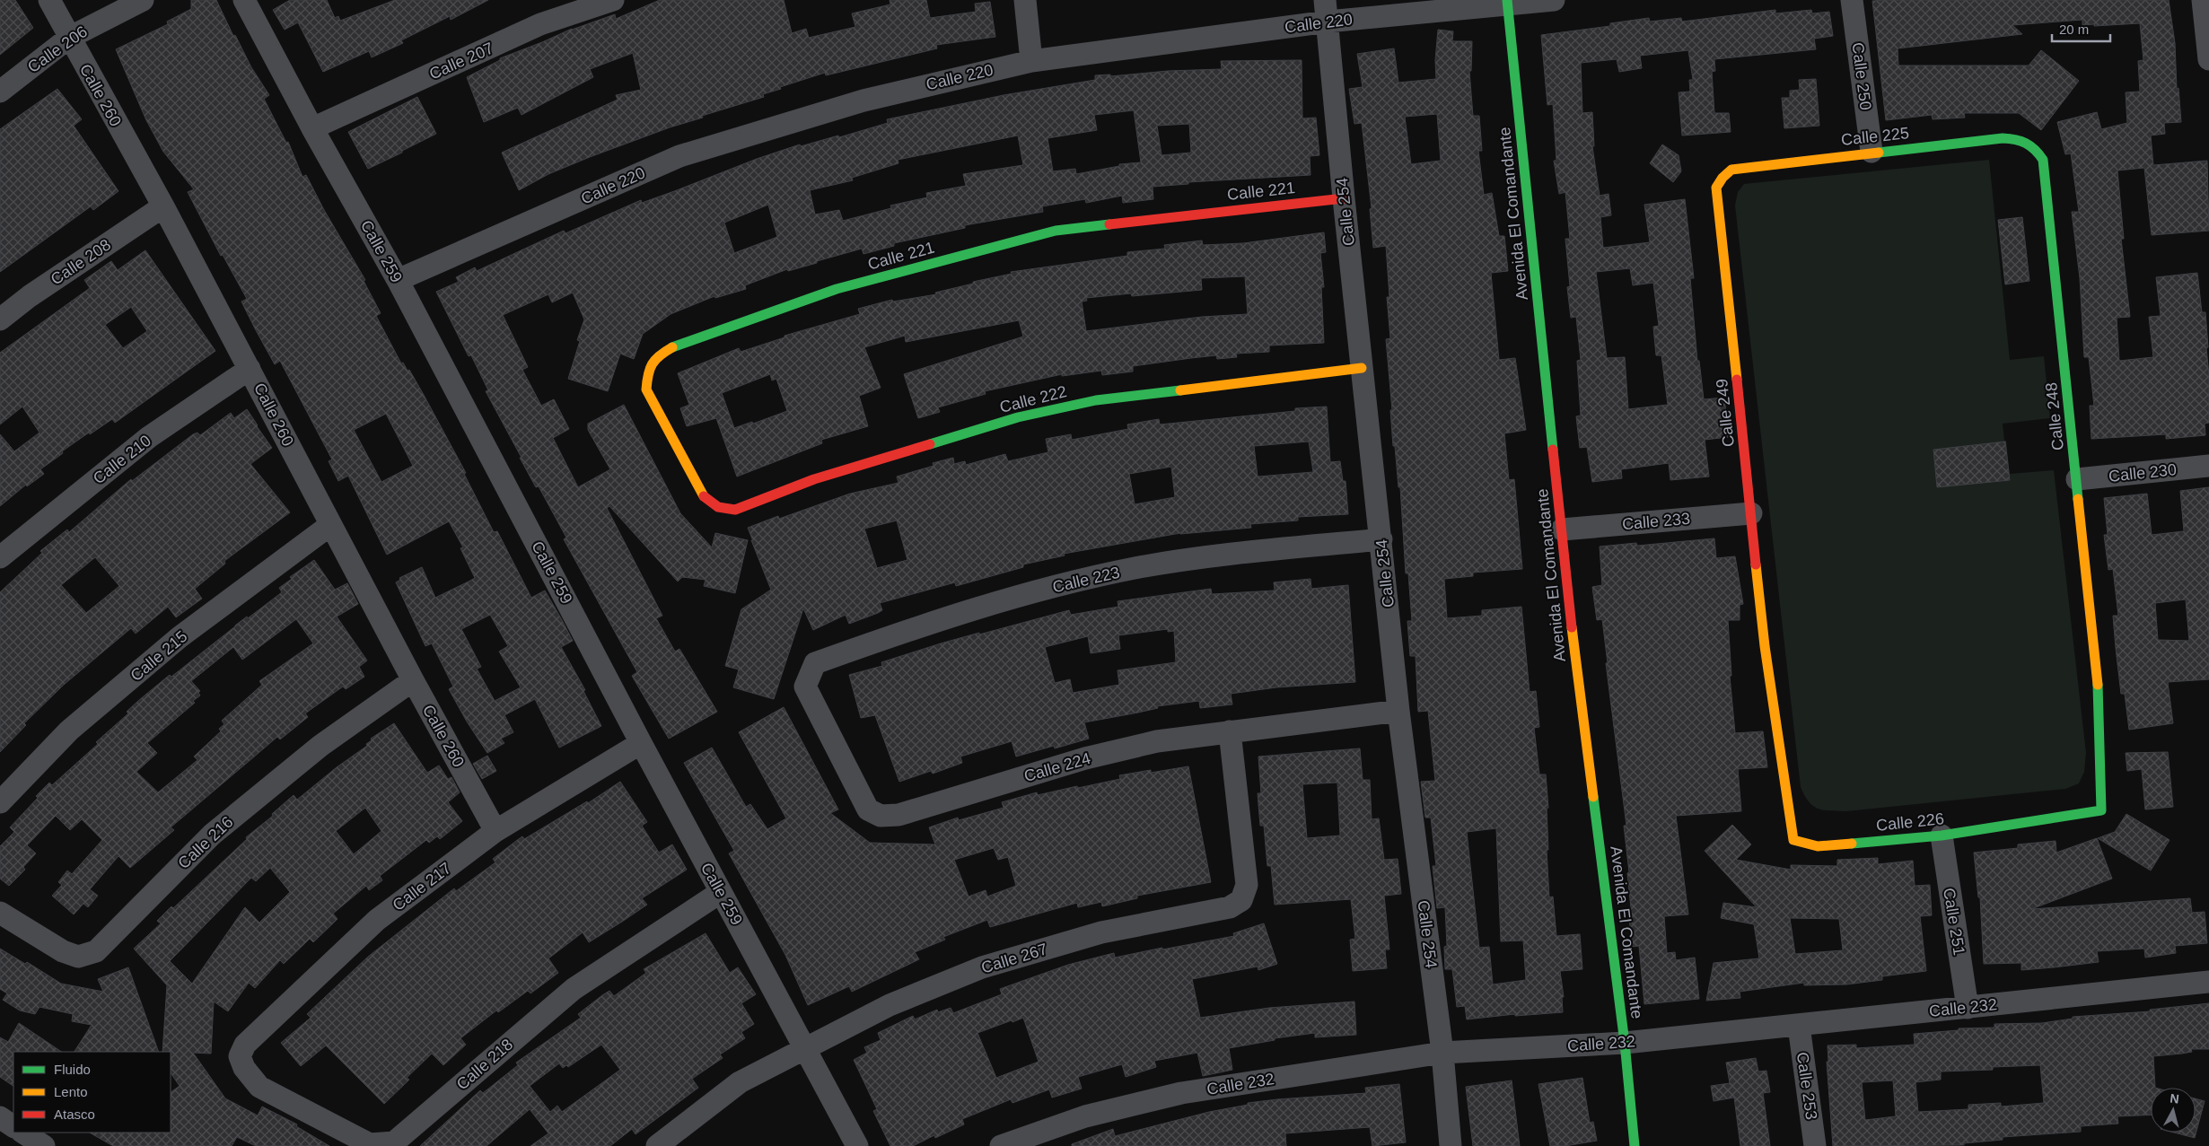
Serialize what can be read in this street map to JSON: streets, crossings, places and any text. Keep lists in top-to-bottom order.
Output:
{
  "streets": {
    "street": [
      "Calle 220",
      "Calle 206",
      "Calle 207",
      "Calle 250",
      "Calle 260",
      "Calle 225",
      "Calle 221",
      "Calle 254",
      "Avenida El Comandante",
      "Calle 259",
      "Calle 208",
      "Calle 222",
      "Calle 249",
      "Calle 248",
      "Calle 210",
      "Calle 230",
      "Calle 233",
      "Calle 223",
      "Calle 215",
      "Calle 224",
      "Calle 226",
      "Calle 216",
      "Calle 217",
      "Calle 251",
      "Calle 267",
      "Calle 232",
      "Calle 218",
      "Calle 253"
    ]
  },
  "crossings": [
    ["Calle 220", "Calle 254"],
    ["Calle 220", "Avenida El Comandante"],
    ["Calle 220", "Calle 259"],
    ["Calle 206", "Calle 260"],
    ["Calle 207", "Calle 259"],
    ["Calle 250", "Calle 225"],
    ["Calle 260", "Calle 208"],
    ["Calle 260", "Calle 210"],
    ["Calle 260", "Calle 215"],
    ["Calle 260", "Calle 216"],
    ["Calle 260", "Calle 217"],
    ["Calle 225", "Calle 249"],
    ["Calle 225", "Calle 248"],
    ["Calle 221", "Calle 254"],
    ["Calle 221", "Calle 222"],
    ["Calle 254", "Calle 222"],
    ["Calle 254", "Calle 223"],
    ["Calle 254", "Calle 224"],
    ["Calle 254", "Calle 232"],
    ["Avenida El Comandante", "Calle 233"],
    ["Avenida El Comandante", "Calle 232"],
    ["Calle 259", "Calle 217"],
    ["Calle 259", "Calle 267"],
    ["Calle 259", "Calle 218"],
    ["Calle 249", "Calle 233"],
    ["Calle 249", "Calle 226"],
    ["Calle 248", "Calle 230"],
    ["Calle 248", "Calle 226"],
    ["Calle 223", "Calle 224"],
    ["Calle 224", "Calle 267"],
    ["Calle 226", "Calle 251"],
    ["Calle 217", "Calle 218"],
    ["Calle 251", "Calle 232"],
    ["Calle 232", "Calle 253"]
  ],
  "legend": ["Fluido", "Lento", "Atasco"],
  "scale_bar": "20 m",
  "north": "top"
}
